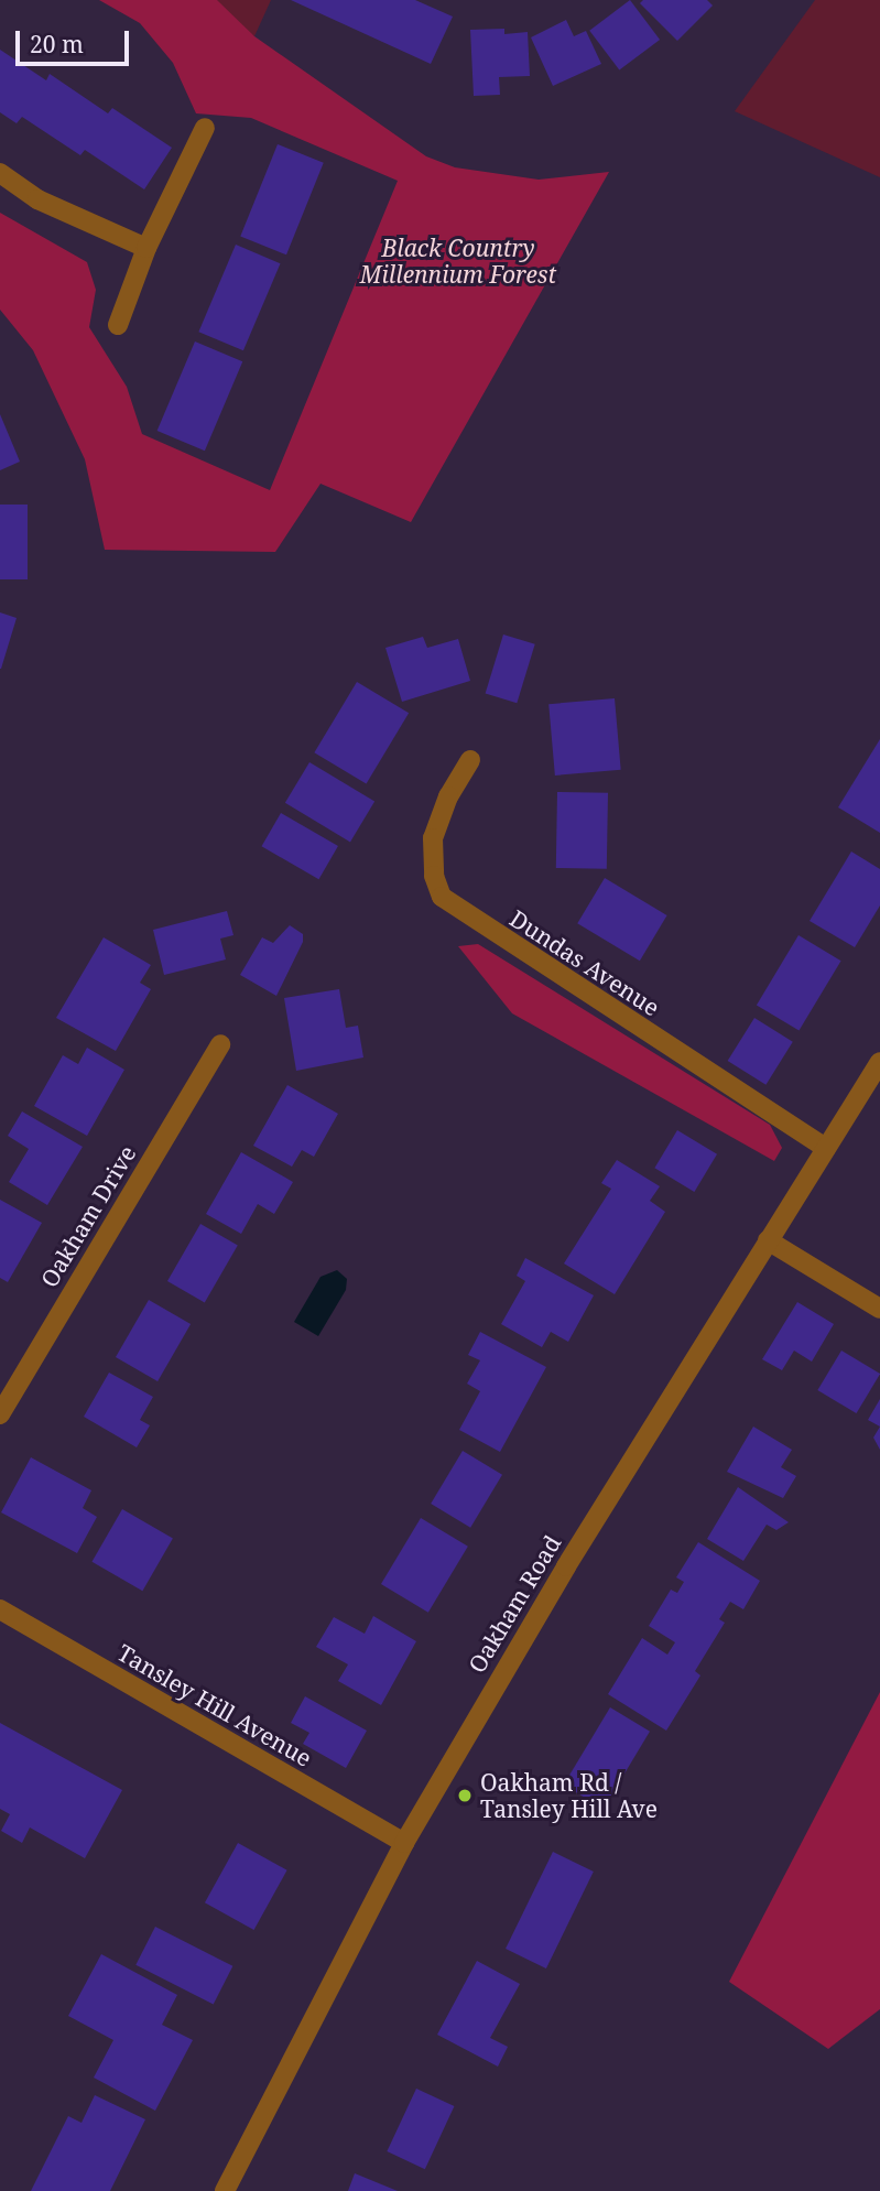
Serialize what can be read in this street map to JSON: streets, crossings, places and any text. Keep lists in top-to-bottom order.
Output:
{
  "streets": {
    "street": [
      "Dundas Avenue",
      "Oakham Drive",
      "Oakham Road",
      "Tansley Hill Avenue"
    ]
  },
  "crossings": [
    ["Dundas Avenue", "Oakham Road"],
    ["Oakham Road", "Tansley Hill Avenue"]
  ],
  "parks": ["Black Country Millennium Forest"],
  "places": ["Oakham Rd / Tansley Hill Ave"],
  "scale_bar": "20 m"
}
